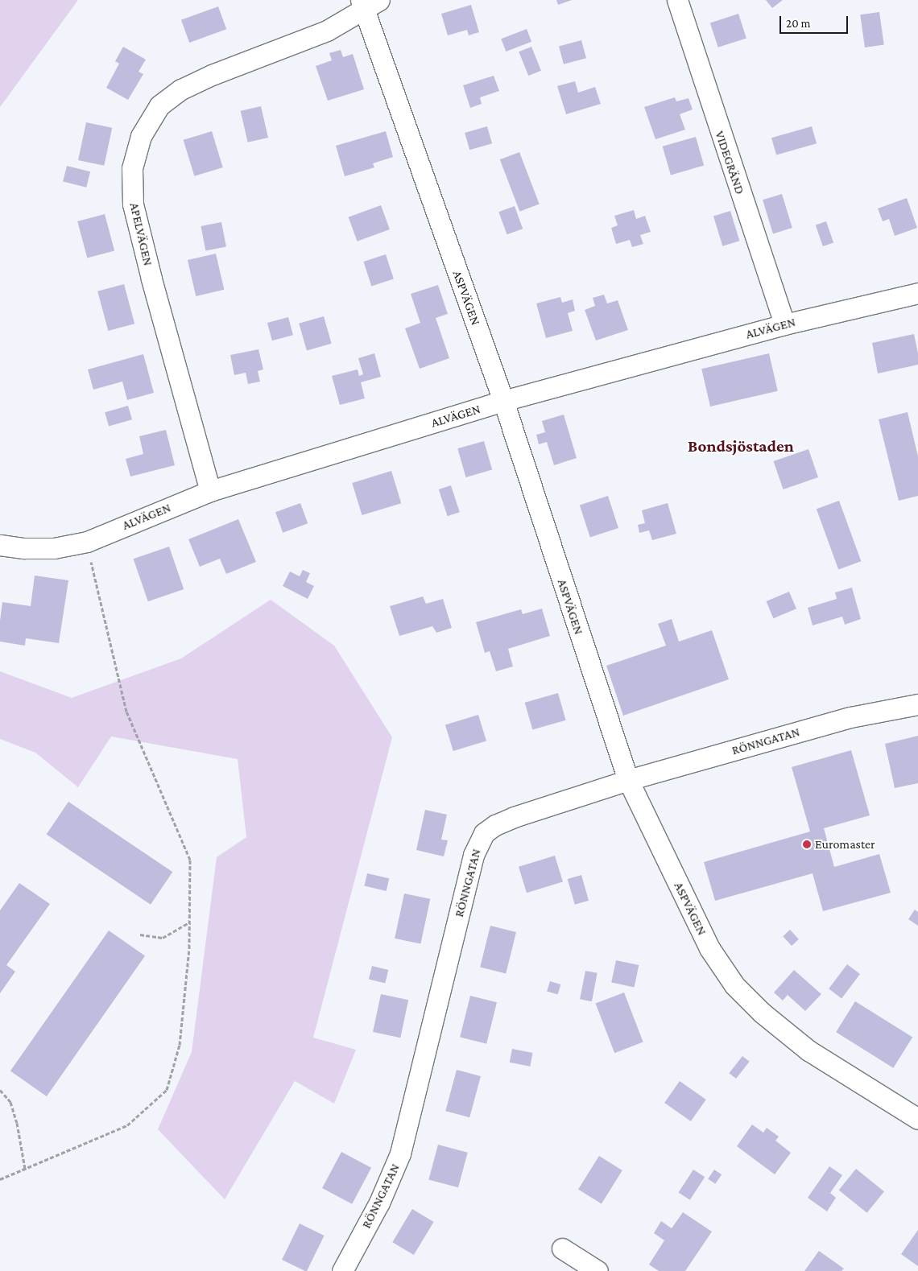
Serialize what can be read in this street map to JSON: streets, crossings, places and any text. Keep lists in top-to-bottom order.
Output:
{
  "streets": {
    "street": [
      "VIDEGRÄND",
      "APELVÄGEN",
      "ASPVÄGEN",
      "ALVÄGEN",
      "RÖNNGATAN"
    ]
  },
  "crossings": [
    ["VIDEGRÄND", "ALVÄGEN"],
    ["APELVÄGEN", "ASPVÄGEN"],
    ["APELVÄGEN", "ALVÄGEN"],
    ["ASPVÄGEN", "ALVÄGEN"],
    ["ASPVÄGEN", "RÖNNGATAN"]
  ],
  "districts": ["Bondsjöstaden"],
  "places": ["Euromaster"],
  "scale_bar": "20 m"
}
